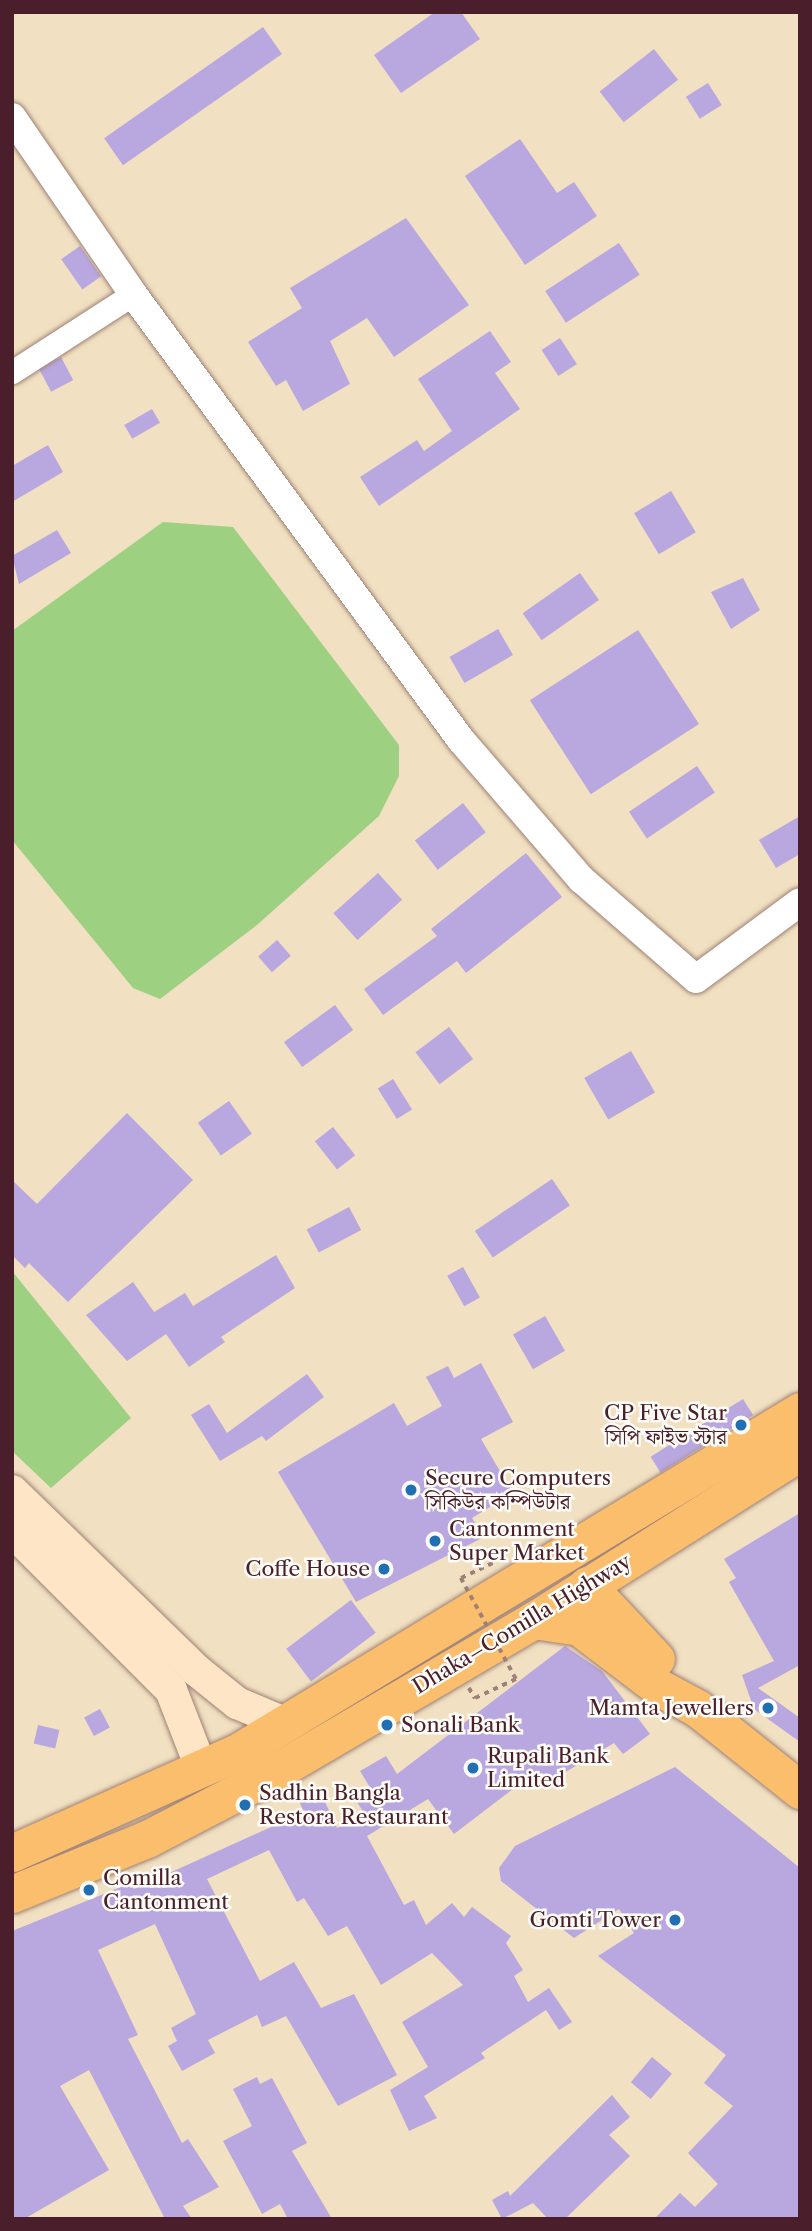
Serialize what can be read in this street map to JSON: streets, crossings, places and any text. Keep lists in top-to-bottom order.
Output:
{
  "streets": {
    "highway": ["Dhaka–Comilla Highway"]
  },
  "places": [
    "CP Five Star সিপি ফাইভ স্টার",
    "Secure Computers সিকিউর কম্পিউটার",
    "Cantonment Super Market",
    "Coffe House",
    "Mamta Jewellers",
    "Sonali Bank",
    "Rupali Bank Limited",
    "Sadhin Bangla Restora Restaurant",
    "Comilla Cantonment",
    "Gomti Tower"
  ]
}
